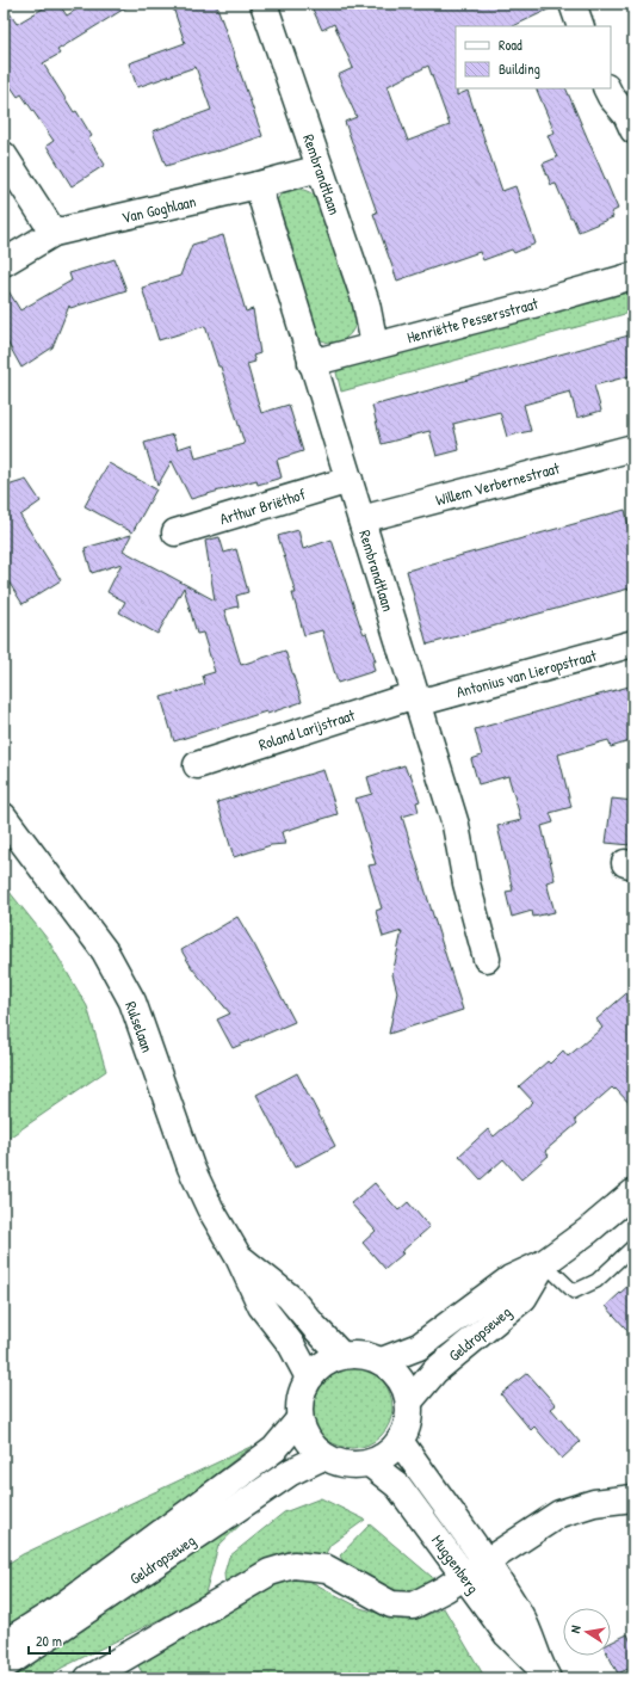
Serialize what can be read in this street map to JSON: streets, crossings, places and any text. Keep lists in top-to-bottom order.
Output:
{
  "streets": {
    "street": [
      "Rembrandtlaan",
      "Van Goghlaan",
      "Henriëtte Pessersstraat",
      "Willem Verbernestraat",
      "Arthur Briëthof",
      "Antonius van Lieropstraat",
      "Roland Larijstraat",
      "Rulselaan",
      "Geldropseweg",
      "Muggenberg"
    ]
  },
  "crossings": [
    ["Rembrandtlaan", "Van Goghlaan"],
    ["Rembrandtlaan", "Henriëtte Pessersstraat"],
    ["Rembrandtlaan", "Willem Verbernestraat"],
    ["Rembrandtlaan", "Arthur Briëthof"],
    ["Rembrandtlaan", "Antonius van Lieropstraat"],
    ["Rembrandtlaan", "Roland Larijstraat"],
    ["Antonius van Lieropstraat", "Roland Larijstraat"],
    ["Rulselaan", "Geldropseweg"],
    ["Rulselaan", "Muggenberg"],
    ["Geldropseweg", "Muggenberg"]
  ],
  "legend": ["Road", "Building"],
  "scale_bar": "20 m",
  "north": "left"
}
